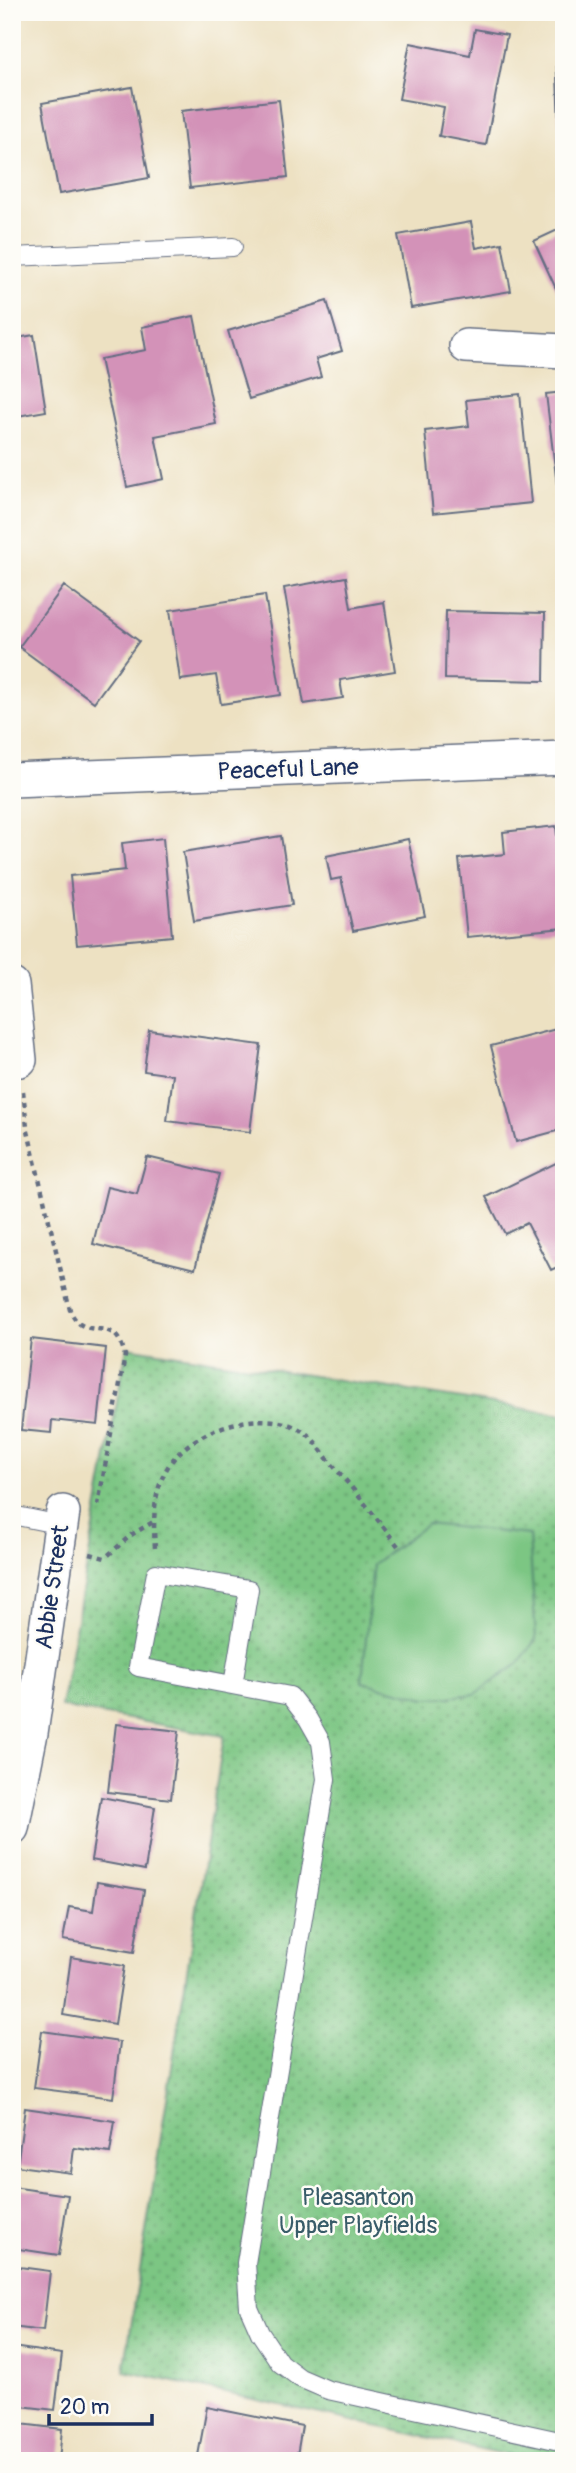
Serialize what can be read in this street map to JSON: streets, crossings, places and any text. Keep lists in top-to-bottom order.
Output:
{
  "streets": {
    "street": ["Peaceful Lane", "Abbie Street"]
  },
  "parks": ["Pleasanton Upper Playfields"],
  "scale_bar": "20 m"
}
